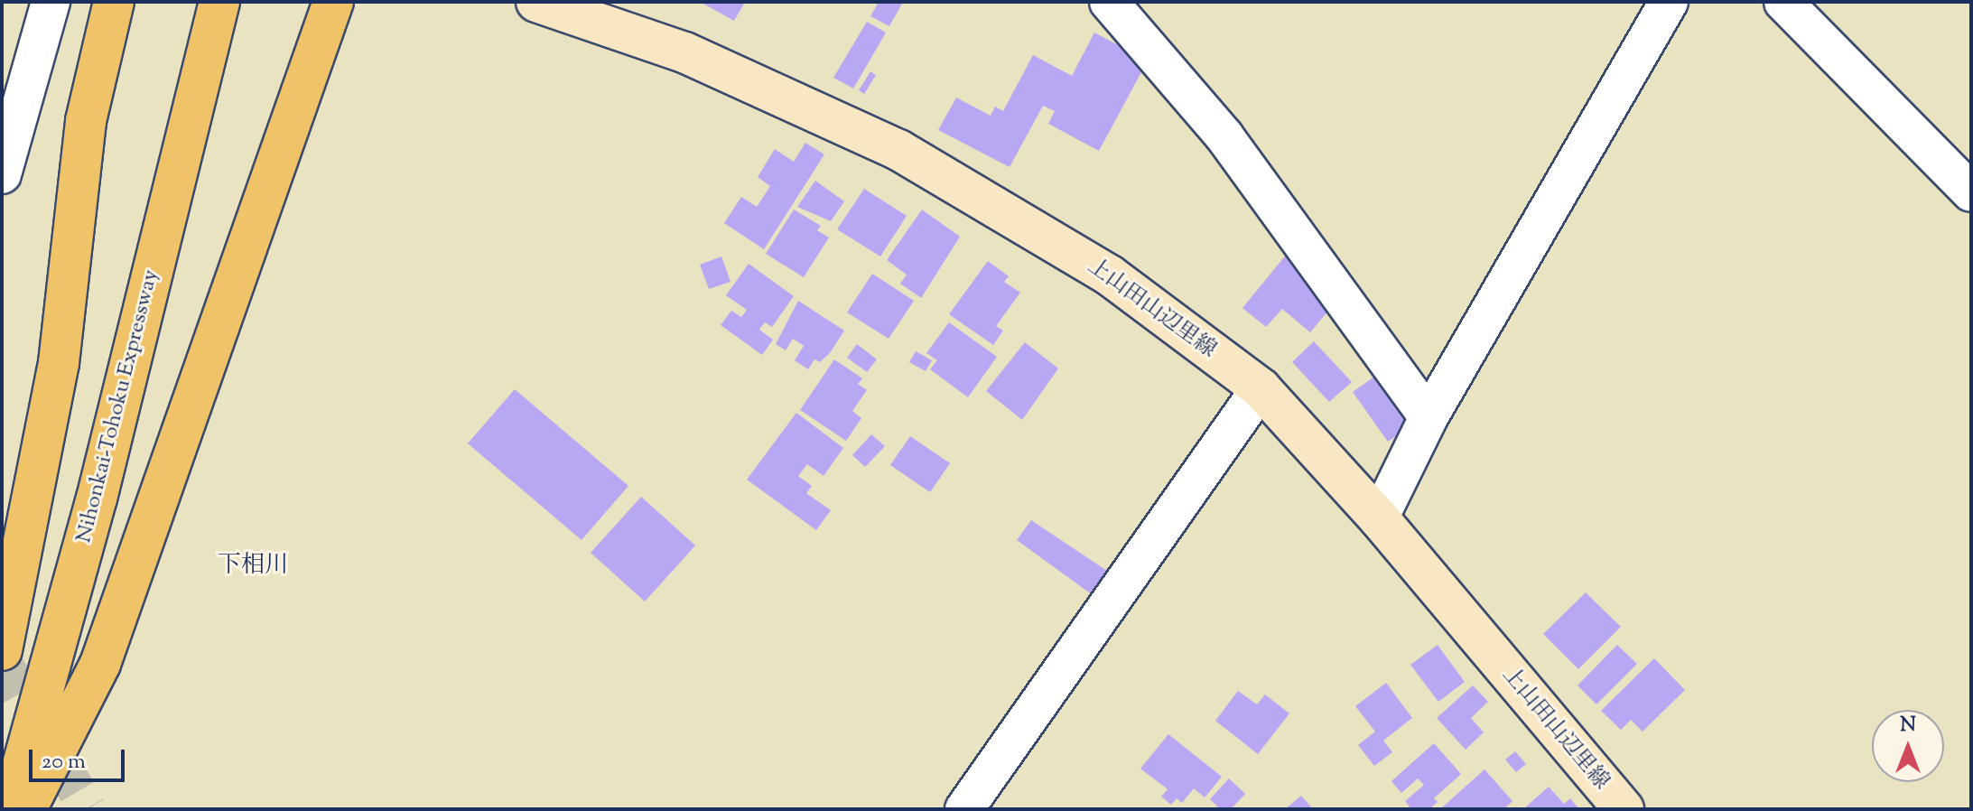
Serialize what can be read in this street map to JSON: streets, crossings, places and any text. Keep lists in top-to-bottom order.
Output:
{
  "streets": {
    "highway": ["Nihonkai-Tohoku Expressway"],
    "main road": ["上山田山辺里線"]
  },
  "districts": ["下相川"],
  "scale_bar": "20 m",
  "north": "top"
}
